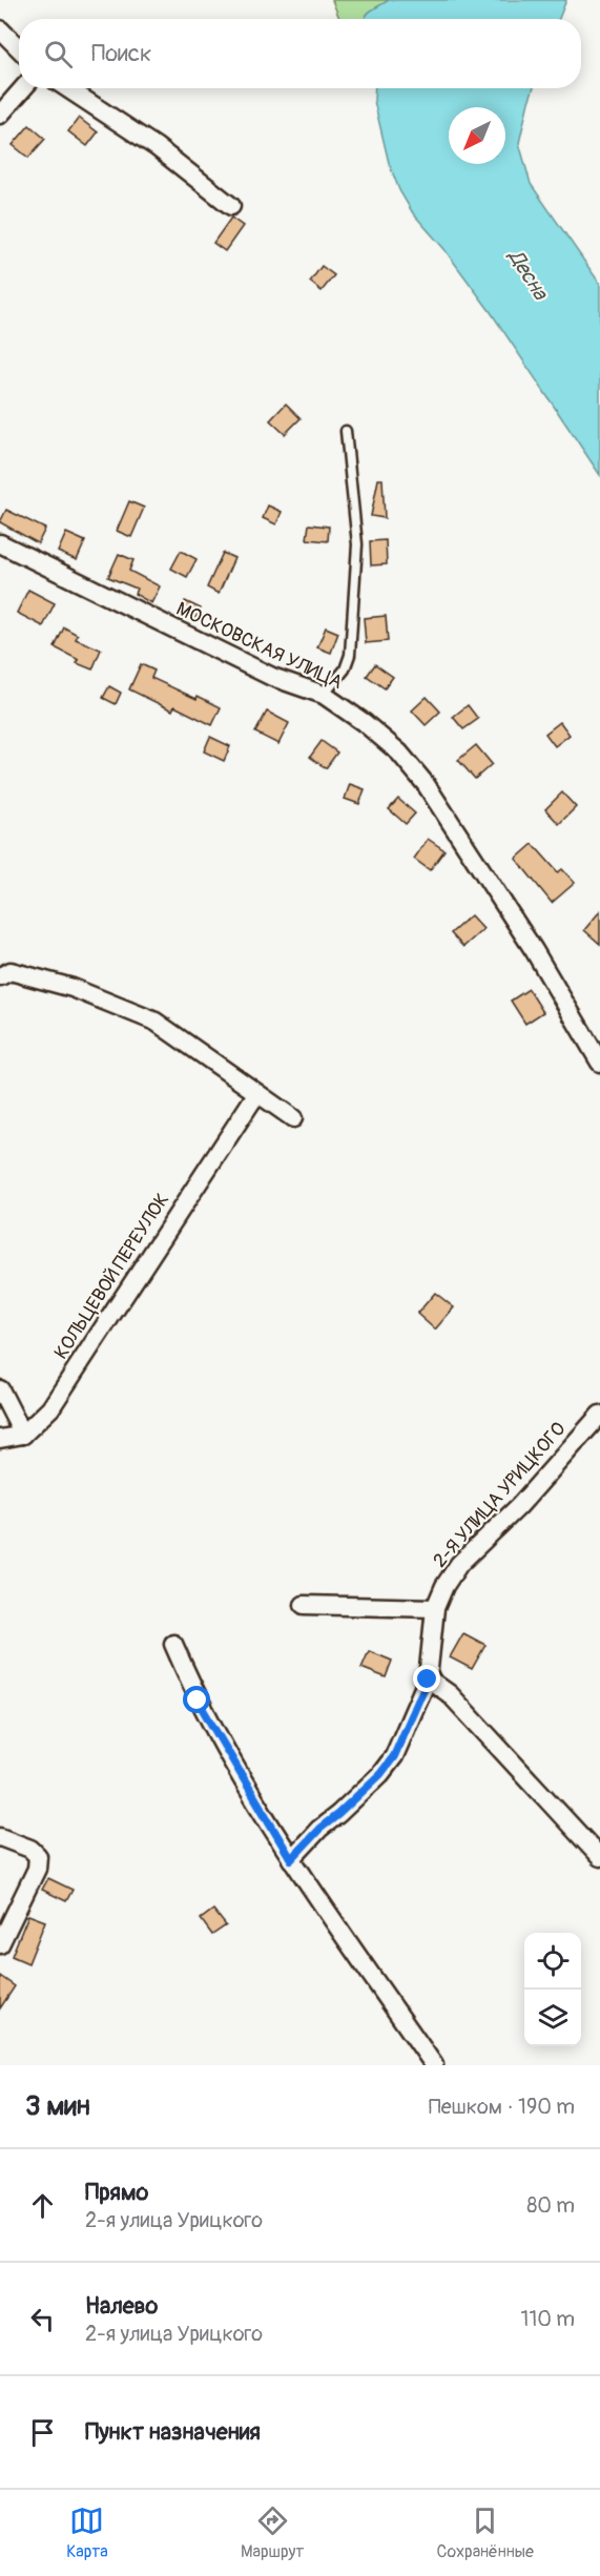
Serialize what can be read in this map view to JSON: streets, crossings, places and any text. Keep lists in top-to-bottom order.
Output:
{
  "streets": {
    "street": ["МОСКОВСКАЯ УЛИЦА", "КОЛЬЦЕВОЙ ПЕРЕУЛОК", "2-Я УЛИЦА УРИЦКОГО"]
  },
  "water": ["Десна"],
  "north": "bottom left",
  "page": {
    "search": "Поиск",
    "heading": ["3 мин", "Пешком · 190 m"],
    "list": [
      ["Прямо", "2-я улица Урицкого", "80 m"],
      ["Налево", "2-я улица Урицкого", "110 m"],
      "Пункт назначения"
    ],
    "nav": ["Карта", "Маршрут", "Сохранённые"]
  }
}
